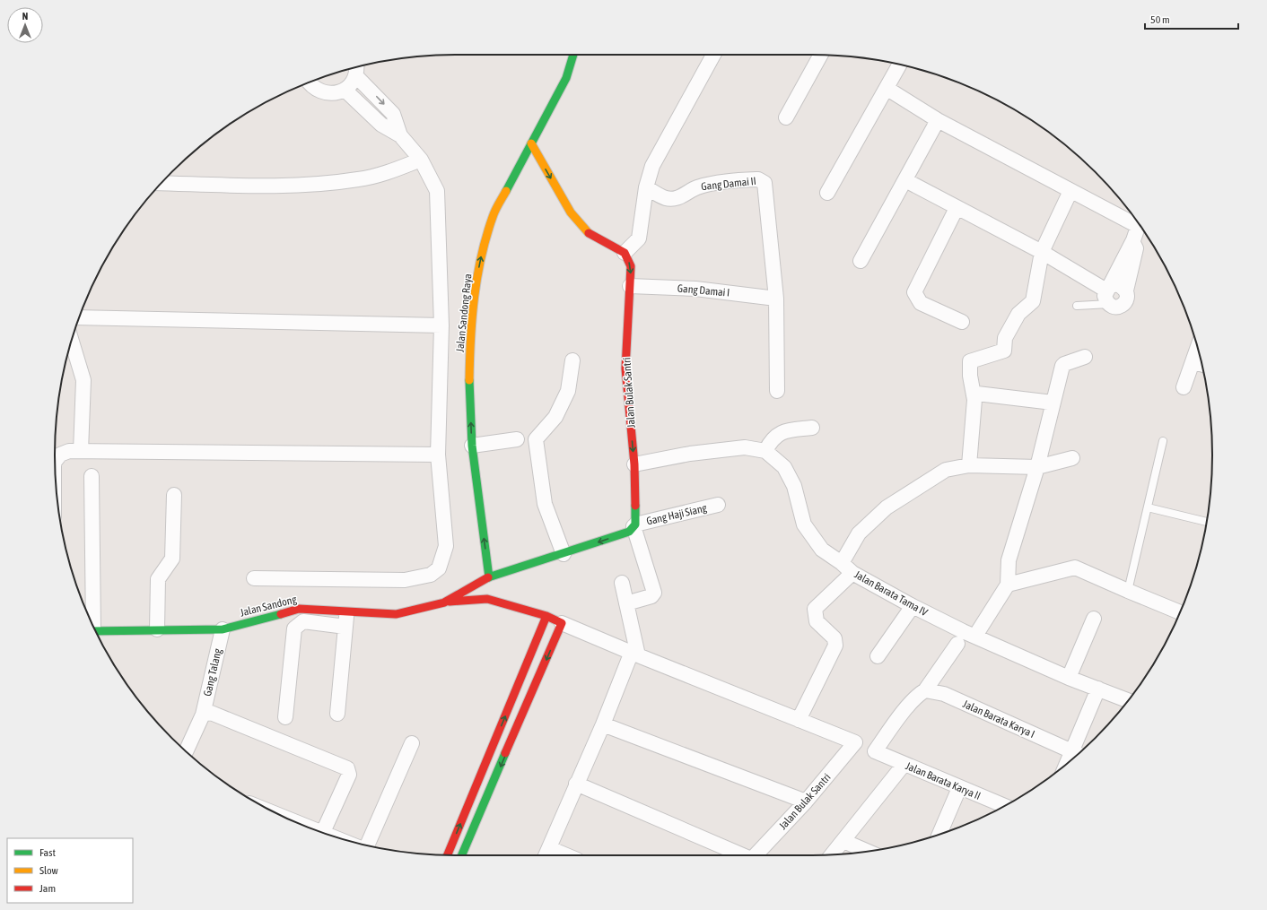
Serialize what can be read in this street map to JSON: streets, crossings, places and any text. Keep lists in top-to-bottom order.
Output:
{
  "streets": {
    "street": [
      "Gang Damai II",
      "Gang Damai I",
      "Jalan Sandong Raya",
      "Jalan Bulak Santri",
      "Gang Haji Siang",
      "Jalan Barata Tama IV",
      "Jalan Sandong",
      "Gang Talang",
      "Jalan Barata Karya I",
      "Jalan Barata Karya II"
    ]
  },
  "crossings": [
    ["Gang Damai II", "Gang Damai I"],
    ["Gang Damai I", "Jalan Bulak Santri"],
    ["Jalan Sandong Raya", "Jalan Sandong"],
    ["Jalan Bulak Santri", "Gang Haji Siang"],
    ["Jalan Sandong", "Gang Talang"],
    ["Jalan Barata Karya I", "Jalan Barata Karya II"]
  ],
  "one_way": ["Jalan Bulak Santri"],
  "legend": ["Fast", "Slow", "Jam"],
  "scale_bar": "50 m",
  "north": "top"
}
